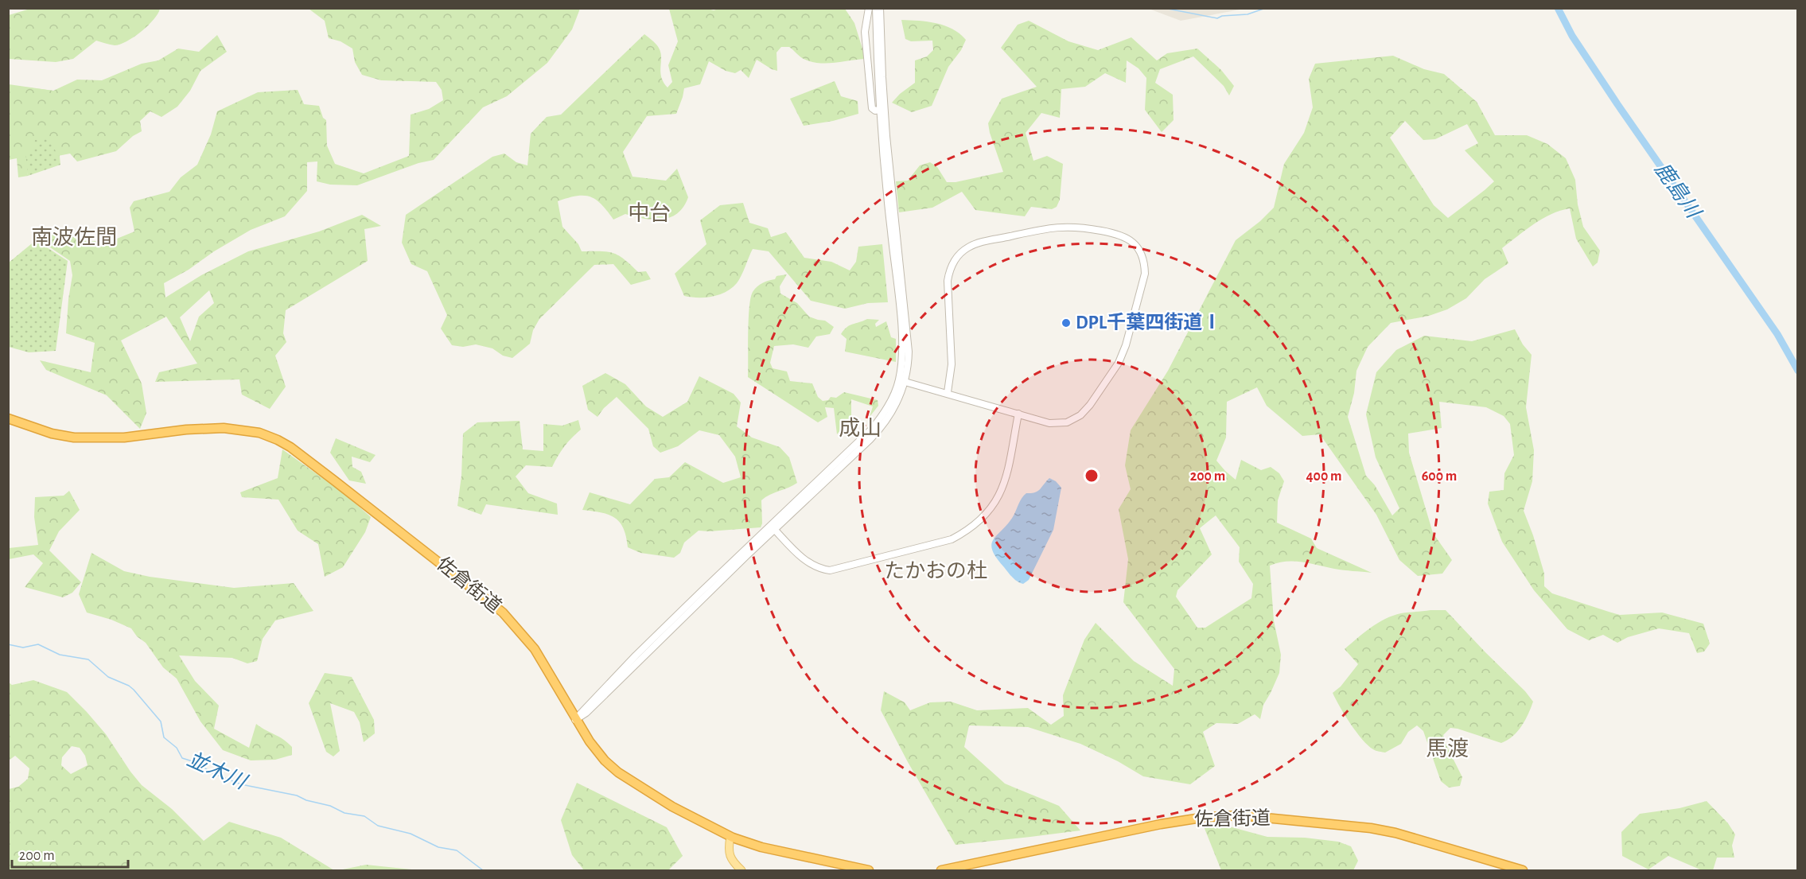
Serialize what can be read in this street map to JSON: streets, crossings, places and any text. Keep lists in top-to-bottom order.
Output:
{
  "streets": {
    "highway": ["佐倉街道"]
  },
  "districts": [
    "中台",
    "南波佐間",
    "成山",
    "たかおの杜",
    "馬渡"
  ],
  "water": ["鹿島川", "並木川"],
  "places": ["DPL千葉四街道Ⅰ"],
  "scale_bar": "200 m",
  "rings": ["200 m", "400 m", "600 m"]
}
